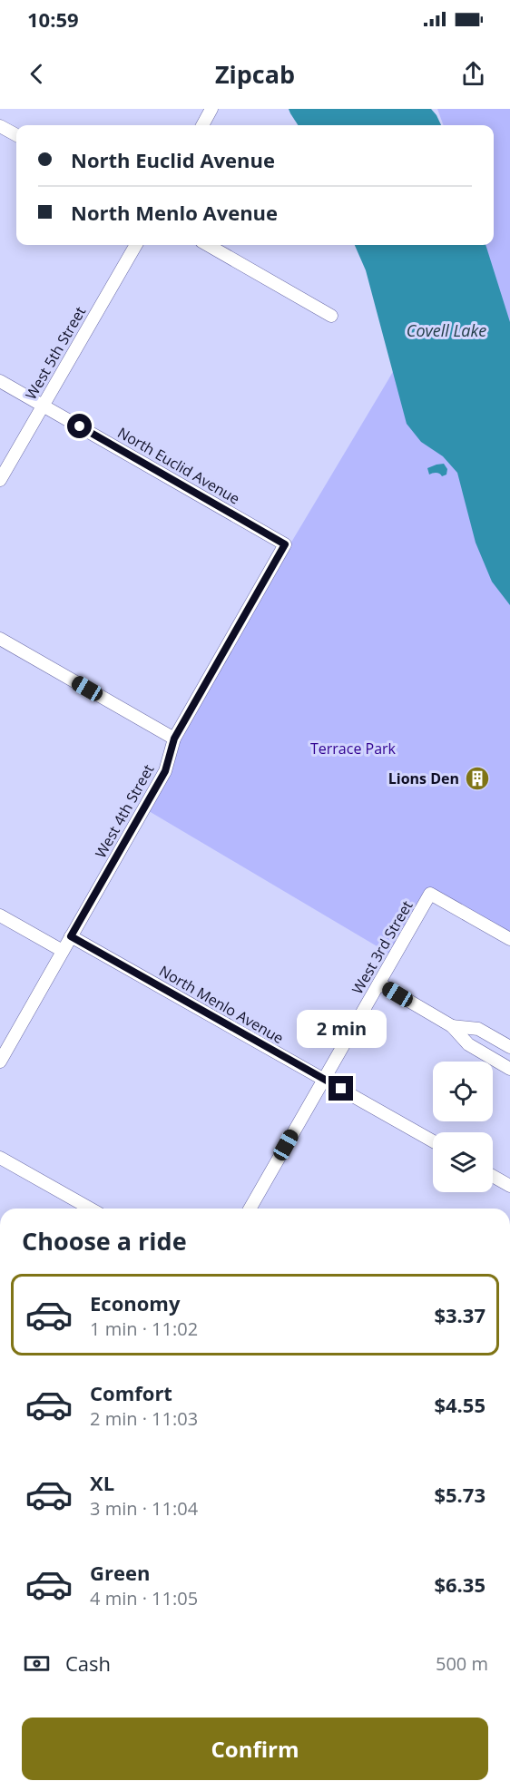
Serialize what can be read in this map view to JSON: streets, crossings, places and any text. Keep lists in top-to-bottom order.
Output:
{
  "streets": {
    "street": [
      "West 5th Street",
      "North Euclid Avenue",
      "West 4th Street",
      "West 3rd Street",
      "North Menlo Avenue"
    ]
  },
  "crossings": [
    ["West 5th Street", "North Euclid Avenue"],
    ["North Euclid Avenue", "West 4th Street"],
    ["West 4th Street", "North Menlo Avenue"],
    ["West 3rd Street", "North Menlo Avenue"]
  ],
  "water": ["Covell Lake"],
  "parks": ["Terrace Park"],
  "places": {
    "building": ["Lions Den"]
  },
  "page": {
    "status": "10:59",
    "header": "Zipcab",
    "banner": ["North Euclid Avenue", "North Menlo Avenue"],
    "bubble": "2 min",
    "heading": "Choose a ride",
    "list": [
      {
        "name": "Economy",
        "note": "1 min · 11:02",
        "value": "$3.37"
      },
      {
        "name": "Comfort",
        "note": "2 min · 11:03",
        "value": "$4.55"
      },
      {
        "name": "XL",
        "note": "3 min · 11:04",
        "value": "$5.73"
      },
      {
        "name": "Green",
        "note": "4 min · 11:05",
        "value": "$6.35"
      }
    ],
    "pay": ["Cash", "500 m"],
    "buttons": "Confirm"
  }
}
